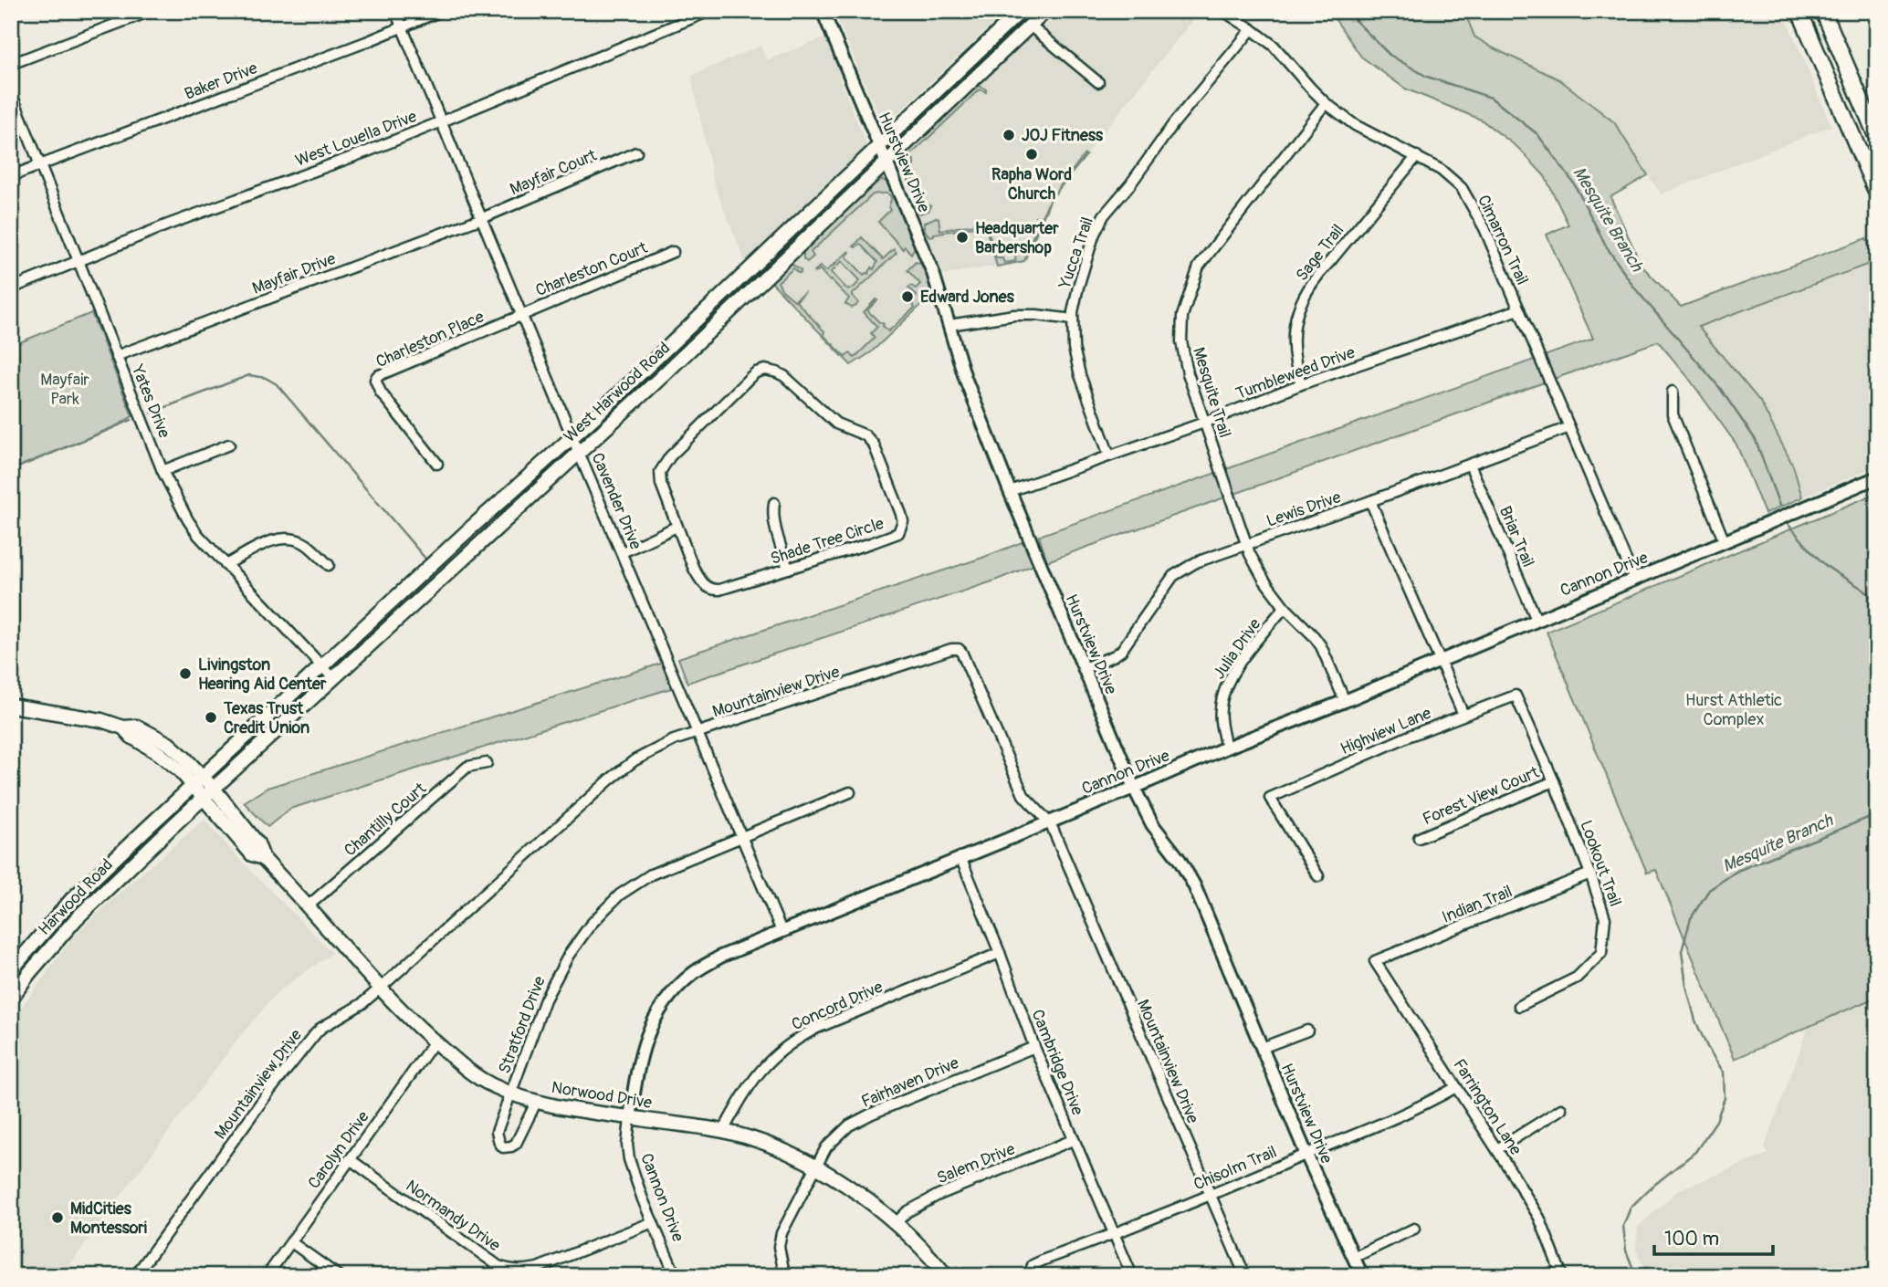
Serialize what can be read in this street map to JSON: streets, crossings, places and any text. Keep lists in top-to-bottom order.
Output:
{
  "streets": {
    "main road": ["West Harwood Road", "Harwood Road", "Norwood Drive"],
    "street": [
      "Baker Drive",
      "West Louella Drive",
      "Hurstview Drive",
      "Mayfair Court",
      "Cimarron Trail",
      "Yucca Trail",
      "Sage Trail",
      "Charleston Court",
      "Mayfair Drive",
      "Charleston Place",
      "Tumbleweed Drive",
      "Mesquite Trail",
      "Yates Drive",
      "Cavender Drive",
      "Lewis Drive",
      "Briar Trail",
      "Shade Tree Circle",
      "Cannon Drive",
      "Julia Drive",
      "Mountainview Drive",
      "Highview Lane",
      "Forest View Court",
      "Chantilly Court",
      "Lookout Trail",
      "Indian Trail",
      "Concord Drive",
      "Stratford Drive",
      "Cambridge Drive",
      "Fairhaven Drive",
      "Farrington Lane",
      "Carolyn Drive",
      "Salem Drive",
      "Chisolm Trail",
      "Normandy Drive"
    ]
  },
  "crossings": [
    ["Baker Drive", "Yates Drive"],
    ["Baker Drive", "Cavender Drive"],
    ["West Louella Drive", "Yates Drive"],
    ["West Louella Drive", "Cavender Drive"],
    ["Hurstview Drive", "Tumbleweed Drive"],
    ["Hurstview Drive", "West Harwood Road"],
    ["Hurstview Drive", "Lewis Drive"],
    ["Hurstview Drive", "Cannon Drive"],
    ["Hurstview Drive", "Chisolm Trail"],
    ["Mayfair Court", "Mayfair Drive"],
    ["Mayfair Court", "Cavender Drive"],
    ["Cimarron Trail", "Yucca Trail"],
    ["Cimarron Trail", "Sage Trail"],
    ["Cimarron Trail", "Tumbleweed Drive"],
    ["Cimarron Trail", "Mesquite Trail"],
    ["Cimarron Trail", "Lewis Drive"],
    ["Cimarron Trail", "Cannon Drive"],
    ["Yucca Trail", "Tumbleweed Drive"],
    ["Sage Trail", "Tumbleweed Drive"],
    ["Charleston Court", "Charleston Place"],
    ["Charleston Court", "Cavender Drive"],
    ["Mayfair Drive", "Yates Drive"],
    ["Mayfair Drive", "Cavender Drive"],
    ["Charleston Place", "Cavender Drive"],
    ["Tumbleweed Drive", "Mesquite Trail"],
    ["West Harwood Road", "Yates Drive"],
    ["West Harwood Road", "Cavender Drive"],
    ["West Harwood Road", "Harwood Road"],
    ["West Harwood Road", "Norwood Drive"],
    ["Mesquite Trail", "Lewis Drive"],
    ["Mesquite Trail", "Cannon Drive"],
    ["Mesquite Trail", "Julia Drive"],
    ["Cavender Drive", "Cannon Drive"],
    ["Cavender Drive", "Mountainview Drive"],
    ["Cavender Drive", "Stratford Drive"],
    ["Lewis Drive", "Briar Trail"],
    ["Briar Trail", "Cannon Drive"],
    ["Cannon Drive", "Julia Drive"],
    ["Cannon Drive", "Mountainview Drive"],
    ["Cannon Drive", "Cambridge Drive"],
    ["Cannon Drive", "Norwood Drive"],
    ["Cannon Drive", "Normandy Drive"],
    ["Mountainview Drive", "Norwood Drive"],
    ["Mountainview Drive", "Chisolm Trail"],
    ["Highview Lane", "Lookout Trail"],
    ["Forest View Court", "Lookout Trail"],
    ["Chantilly Court", "Norwood Drive"],
    ["Lookout Trail", "Indian Trail"],
    ["Harwood Road", "Norwood Drive"],
    ["Indian Trail", "Farrington Lane"],
    ["Concord Drive", "Cambridge Drive"],
    ["Concord Drive", "Norwood Drive"],
    ["Stratford Drive", "Norwood Drive"],
    ["Cambridge Drive", "Fairhaven Drive"],
    ["Cambridge Drive", "Salem Drive"],
    ["Cambridge Drive", "Chisolm Trail"],
    ["Fairhaven Drive", "Norwood Drive"],
    ["Norwood Drive", "Carolyn Drive"],
    ["Norwood Drive", "Salem Drive"],
    ["Farrington Lane", "Chisolm Trail"],
    ["Carolyn Drive", "Normandy Drive"]
  ],
  "water": ["Mesquite Branch"],
  "parks": ["Mayfair Park", "Hurst Athletic Complex"],
  "places": [
    "JOJ Fitness",
    "Rapha Word Church",
    "Headquarter Barbershop",
    "Edward Jones",
    "Livingston Hearing Aid Center",
    "Texas Trust Credit Union",
    "MidCities Montessori"
  ],
  "scale_bar": "100 m"
}
